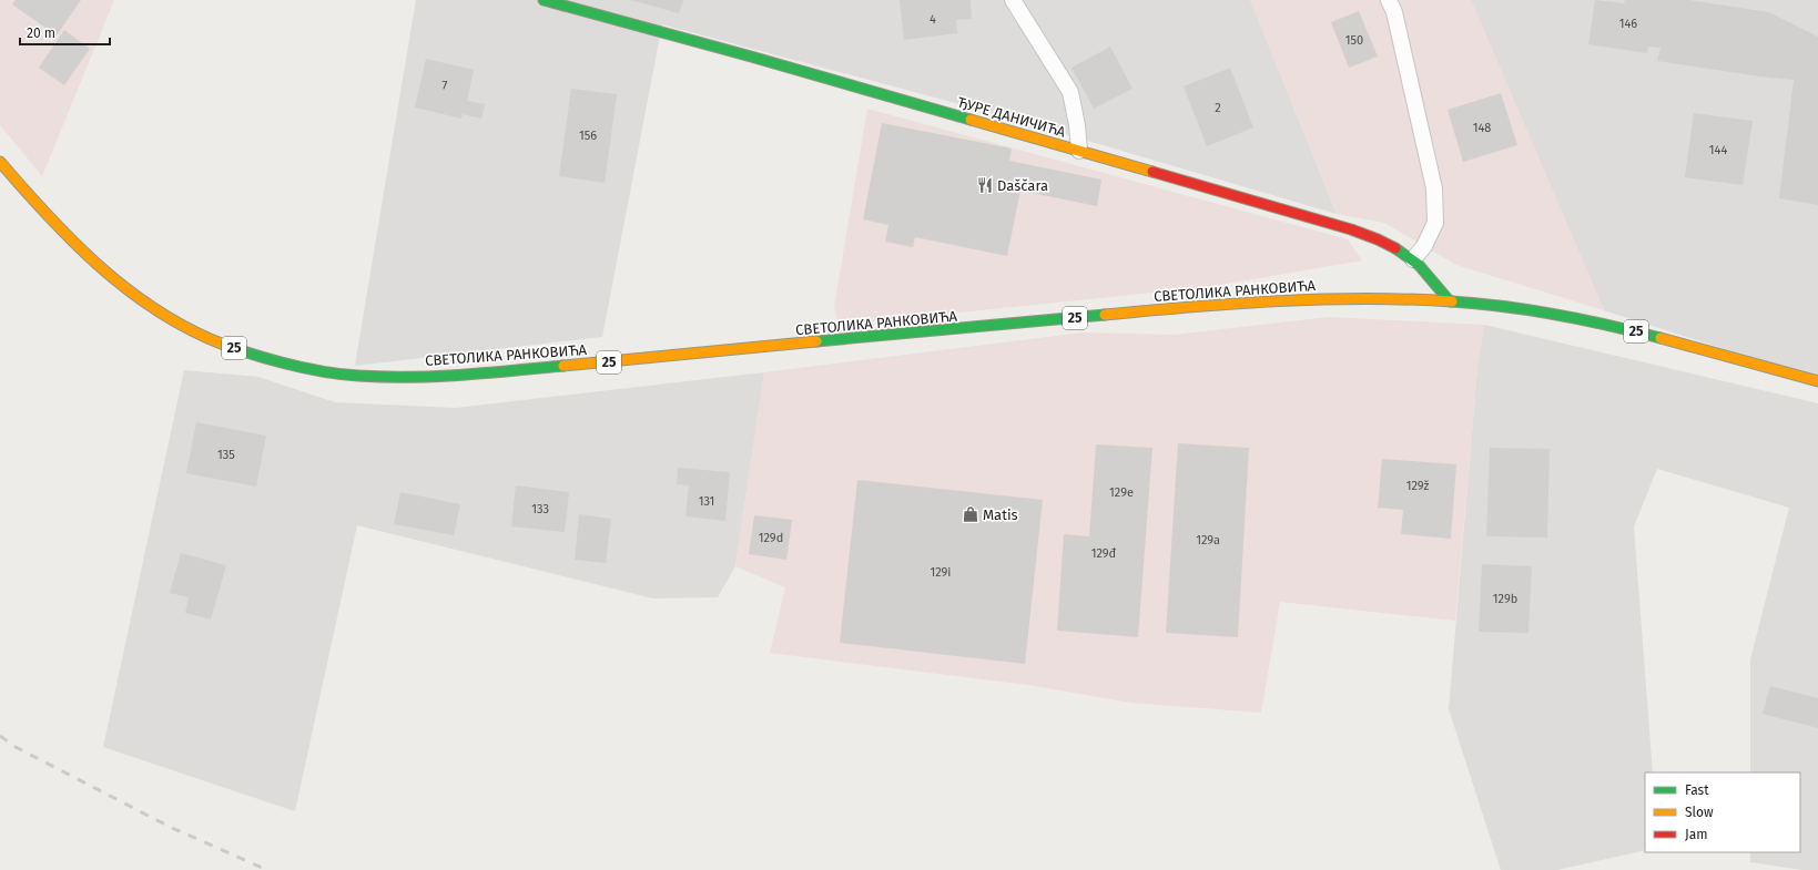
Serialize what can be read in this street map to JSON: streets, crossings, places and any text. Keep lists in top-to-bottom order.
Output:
{
  "streets": {
    "main road": ["ЂУРЕ ДАНИЧИЋА", "СВЕТОЛИКА РАНКОВИЋА", "25"]
  },
  "crossings": [
    ["ЂУРЕ ДАНИЧИЋА", "СВЕТОЛИКА РАНКОВИЋА"]
  ],
  "places": {
    "restaurant": ["Daščara"],
    "shop": ["Matis"]
  },
  "house_numbers": [
    "4",
    "146",
    "150",
    "7",
    "2",
    "148",
    "156",
    "144",
    "135",
    "129ž",
    "129e",
    "131",
    "133",
    "129d",
    "129a",
    "129đ",
    "129i",
    "129b"
  ],
  "legend": ["Fast", "Slow", "Jam"],
  "scale_bar": "20 m"
}
